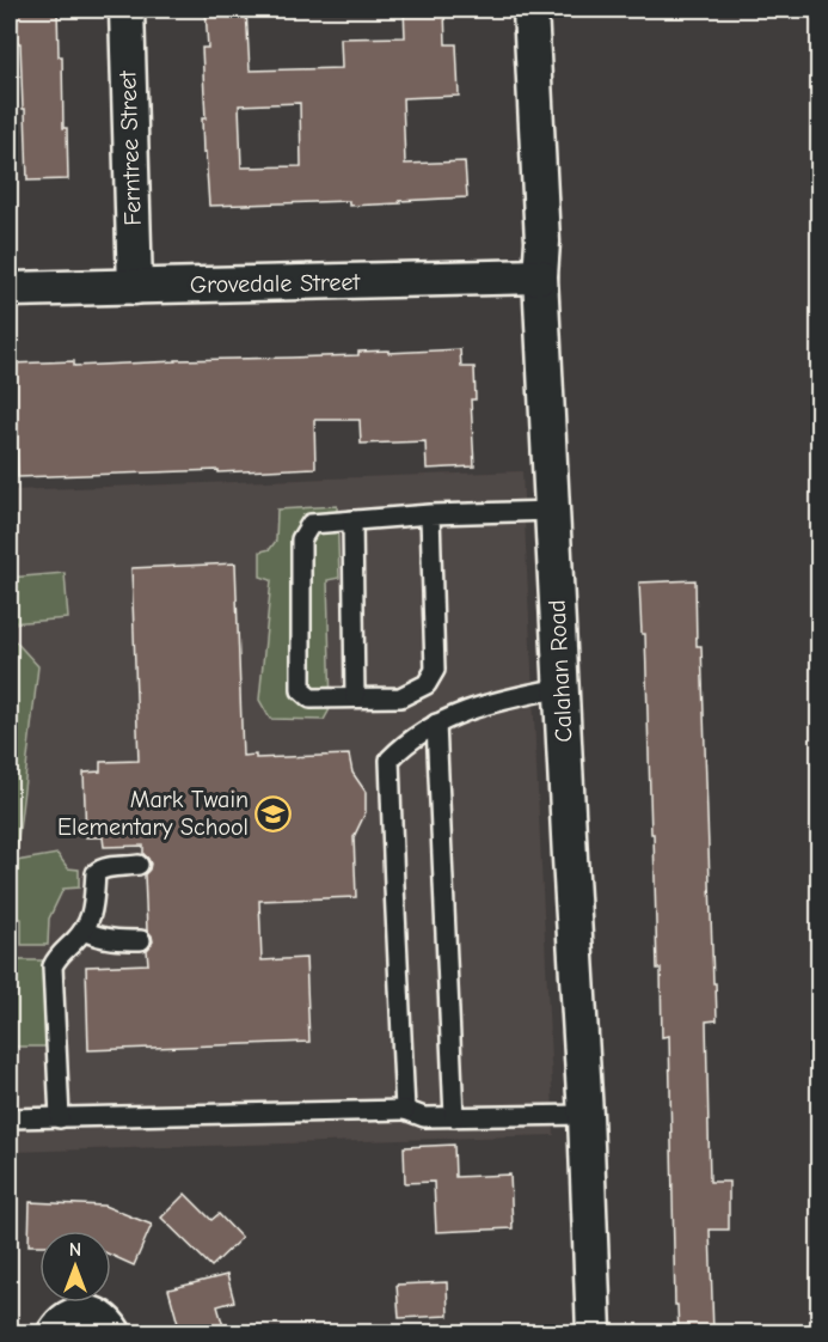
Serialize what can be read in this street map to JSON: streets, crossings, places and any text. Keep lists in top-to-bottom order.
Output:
{
  "streets": {
    "street": ["Ferntree Street", "Grovedale Street", "Calahan Road"]
  },
  "crossings": [
    ["Ferntree Street", "Grovedale Street"],
    ["Grovedale Street", "Calahan Road"]
  ],
  "places": {
    "school or university": ["Mark Twain Elementary School"]
  },
  "north": "top"
}
